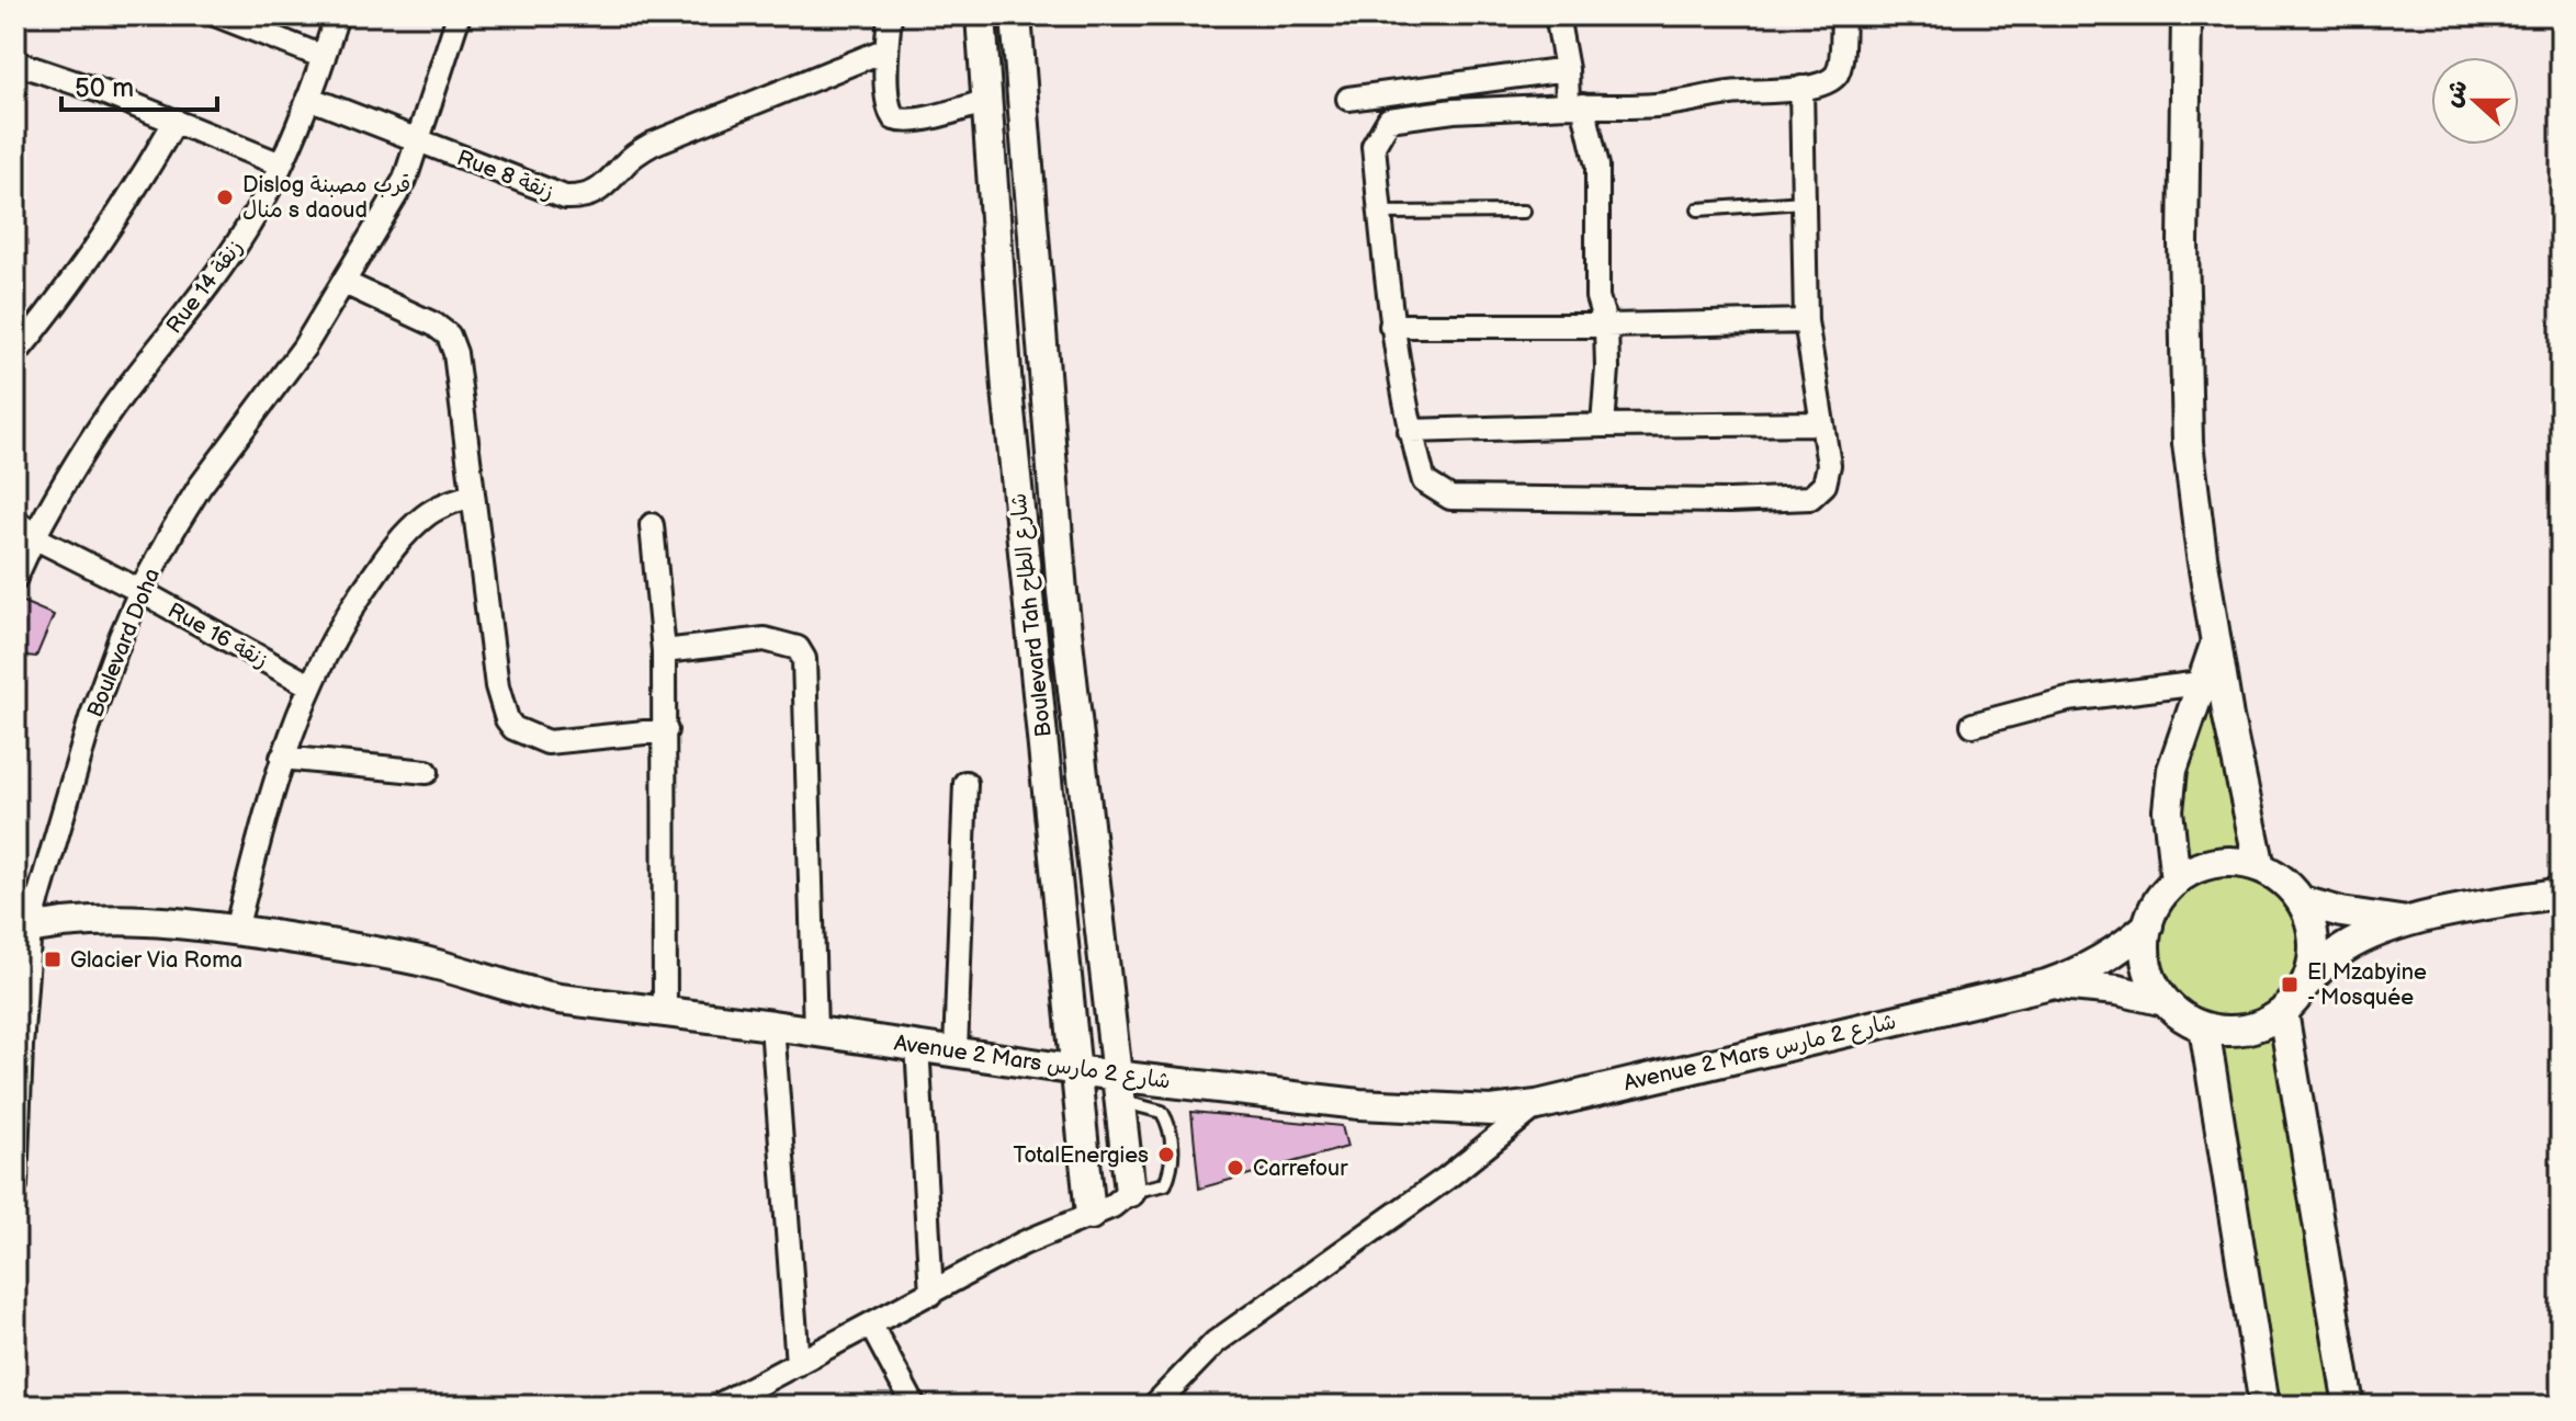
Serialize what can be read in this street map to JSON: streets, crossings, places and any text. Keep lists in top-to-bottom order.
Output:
{
  "streets": {
    "street": [
      "Rue 8 زنقة",
      "Rue 14 زنقة",
      "Boulevard Tah شارع الطاح",
      "Rue 16 زنقة",
      "Boulevard Doha",
      "Avenue 2 Mars شارع 2 مارس"
    ]
  },
  "crossings": [
    ["Rue 8 زنقة", "Rue 14 زنقة"],
    ["Rue 8 زنقة", "Boulevard Doha"],
    ["Rue 14 زنقة", "Rue 16 زنقة"],
    ["Boulevard Tah شارع الطاح", "Avenue 2 Mars شارع 2 مارس"],
    ["Rue 16 زنقة", "Boulevard Doha"],
    ["Boulevard Doha", "Avenue 2 Mars شارع 2 مارس"]
  ],
  "places": {
    "other": ["Dislog قرب مصبنة منال s daoud", "TotalEnergies", "Carrefour"],
    "transit": ["Glacier Via Roma", "El Mzabyine - Mosquée"]
  },
  "scale_bar": "50 m",
  "north": "left"
}
